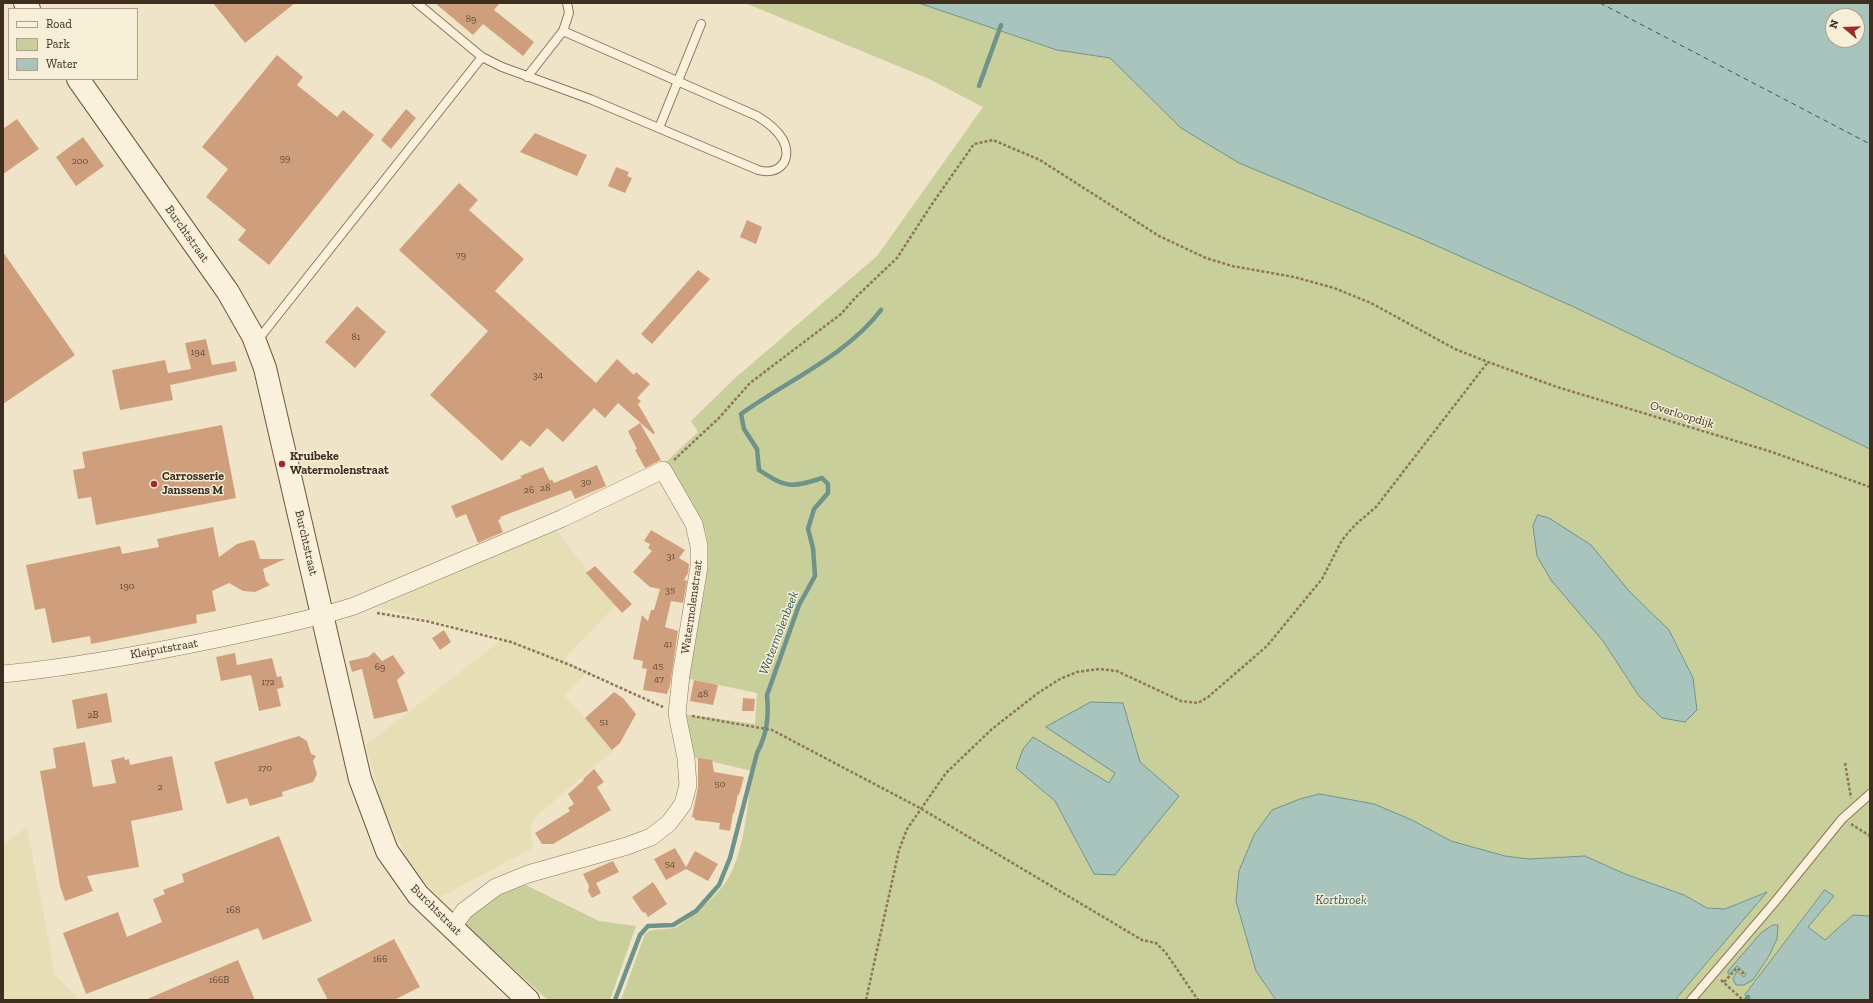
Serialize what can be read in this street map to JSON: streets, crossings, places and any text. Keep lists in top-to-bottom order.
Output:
{
  "streets": {
    "main road": ["Burchtstraat"],
    "street": ["Watermolenstraat", "Kleiputstraat"],
    "path": ["Overloopdijk"]
  },
  "crossings": [
    ["Burchtstraat", "Watermolenstraat"],
    ["Burchtstraat", "Kleiputstraat"],
    ["Overloopdijk", "Watermolenstraat"]
  ],
  "water": ["Watermolenbeek", "Kortbroek"],
  "places": ["Kruibeke Watermolenstraat", "Carrosserie Janssens M"],
  "house_numbers": [
    "89",
    "99",
    "200",
    "79",
    "81",
    "194",
    "34",
    "30",
    "28",
    "26",
    "31",
    "190",
    "35",
    "41",
    "45",
    "69",
    "47",
    "172",
    "48",
    "2B",
    "51",
    "170",
    "50",
    "2",
    "54",
    "168",
    "166",
    "166B"
  ],
  "legend": ["Road", "Park", "Water"],
  "north": "left"
}
